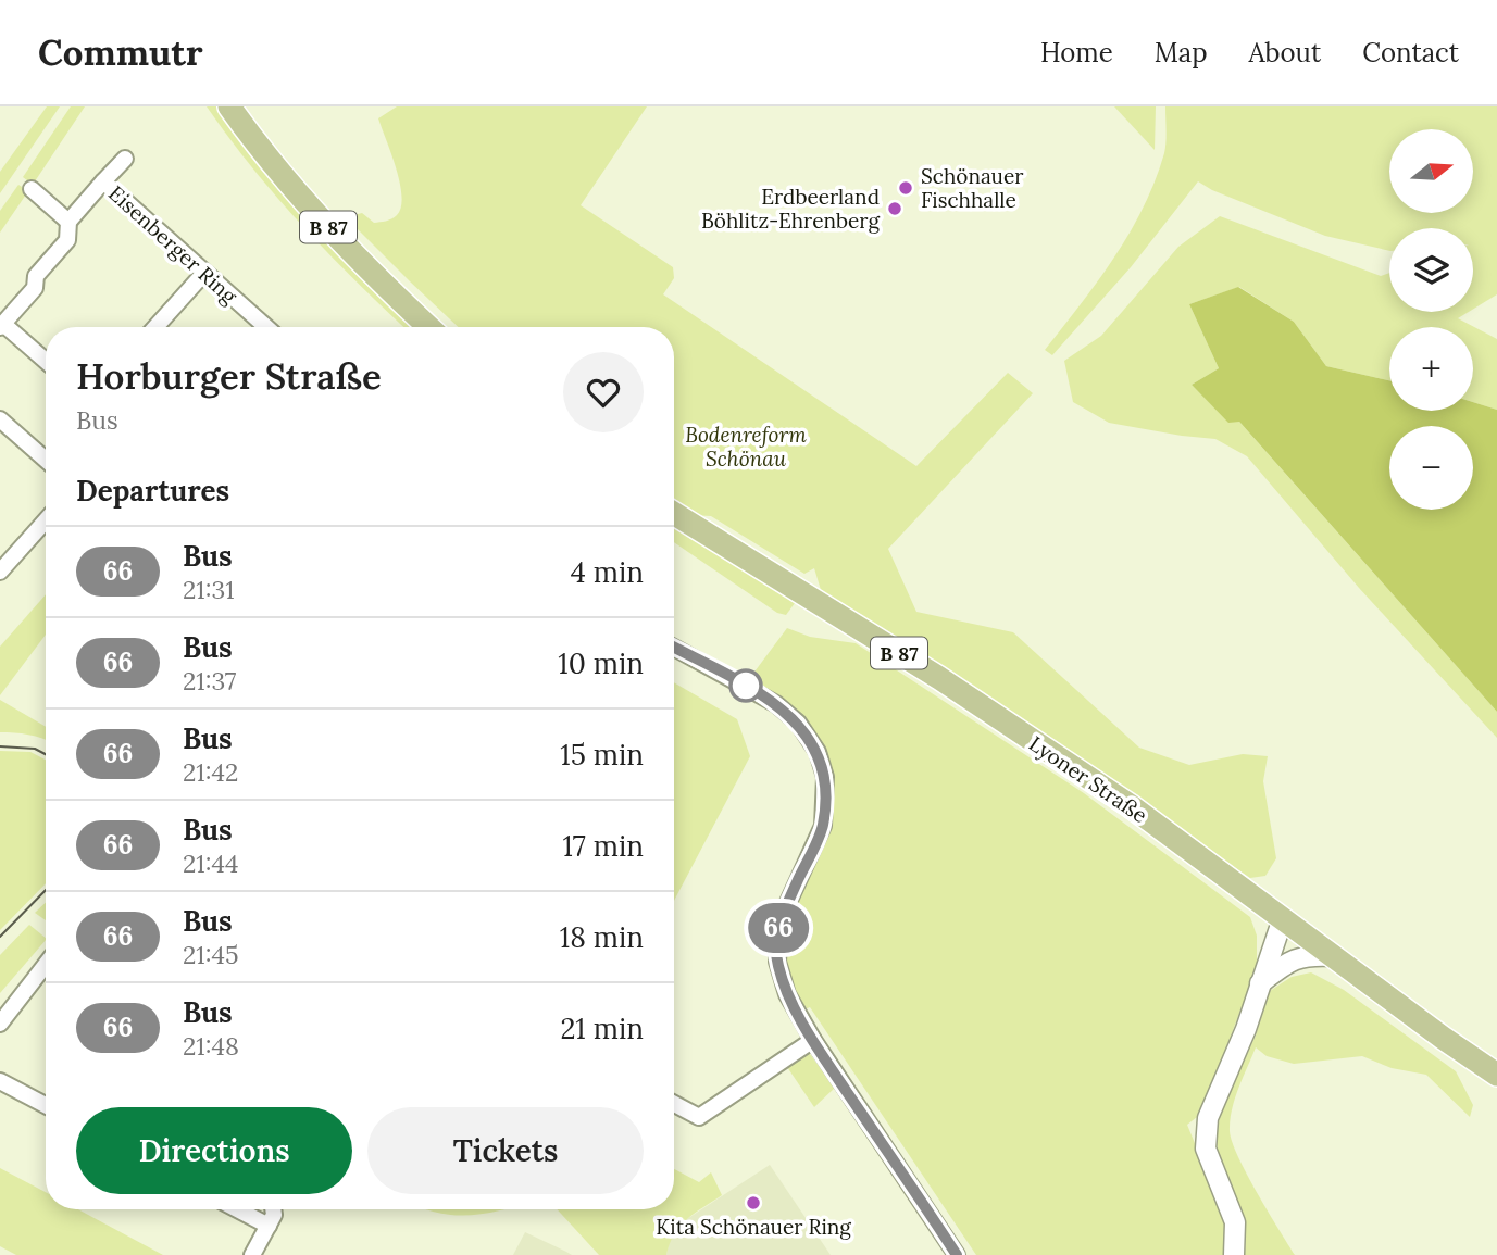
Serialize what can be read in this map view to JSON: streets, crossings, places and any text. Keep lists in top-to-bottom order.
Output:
{
  "streets": {
    "main road": ["B 87", "Lyoner Straße"],
    "street": ["Eisenberger Ring"]
  },
  "parks": ["Bodenreform Schönau"],
  "places": ["Schönauer Fischhalle", "Erdbeerland Böhlitz-Ehrenberg", "Kita Schönauer Ring"],
  "lines": ["bus line 66"],
  "north": "right",
  "page": {
    "header": "Commutr",
    "nav": [
      "Home",
      "Map",
      "About",
      "Contact"
    ],
    "on_map": "66",
    "map_buttons": ["+", "−"],
    "heading": [
      ["Horburger Straße", "Bus"],
      "Departures"
    ],
    "list": [
      {
        "mark": "66",
        "name": "Bus",
        "note": "21:31",
        "value": "4 min"
      },
      {
        "mark": "66",
        "name": "Bus",
        "note": "21:37",
        "value": "10 min"
      },
      {
        "mark": "66",
        "name": "Bus",
        "note": "21:42",
        "value": "15 min"
      },
      {
        "mark": "66",
        "name": "Bus",
        "note": "21:44",
        "value": "17 min"
      },
      {
        "mark": "66",
        "name": "Bus",
        "note": "21:45",
        "value": "18 min"
      },
      {
        "mark": "66",
        "name": "Bus",
        "note": "21:48",
        "value": "21 min"
      }
    ],
    "buttons": ["Directions", "Tickets"]
  }
}
